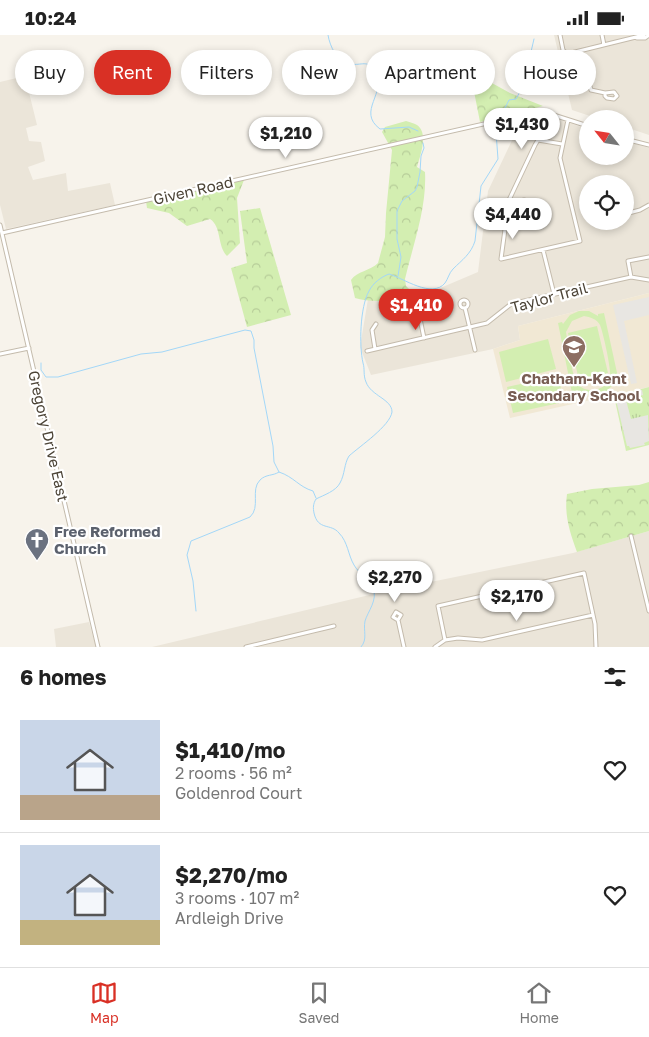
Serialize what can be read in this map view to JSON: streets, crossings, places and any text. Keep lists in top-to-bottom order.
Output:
{
  "streets": {
    "street": ["Given Road", "Taylor Trail", "Gregory Drive East"]
  },
  "crossings": [
    ["Given Road", "Gregory Drive East"]
  ],
  "places": {
    "school or university": ["Chatham-Kent Secondary School"],
    "church": ["Free Reformed Church"]
  },
  "north": "top left",
  "page": {
    "status": "10:24",
    "chip": [
      "Buy",
      "Rent",
      "Filters",
      "New",
      "Apartment",
      "House"
    ],
    "price": [
      "$1,430",
      "$1,210",
      "$4,440",
      "$1,410",
      "$2,270",
      "$2,170"
    ],
    "heading": "6 homes",
    "list": [
      {
        "name": "$1,410/mo",
        "note": "2 rooms · 56 m² · Goldenrod Court"
      },
      {
        "name": "$2,270/mo",
        "note": "3 rooms · 107 m² · Ardleigh Drive"
      }
    ],
    "tabs": ["Map", "Saved", "Home"]
  }
}
